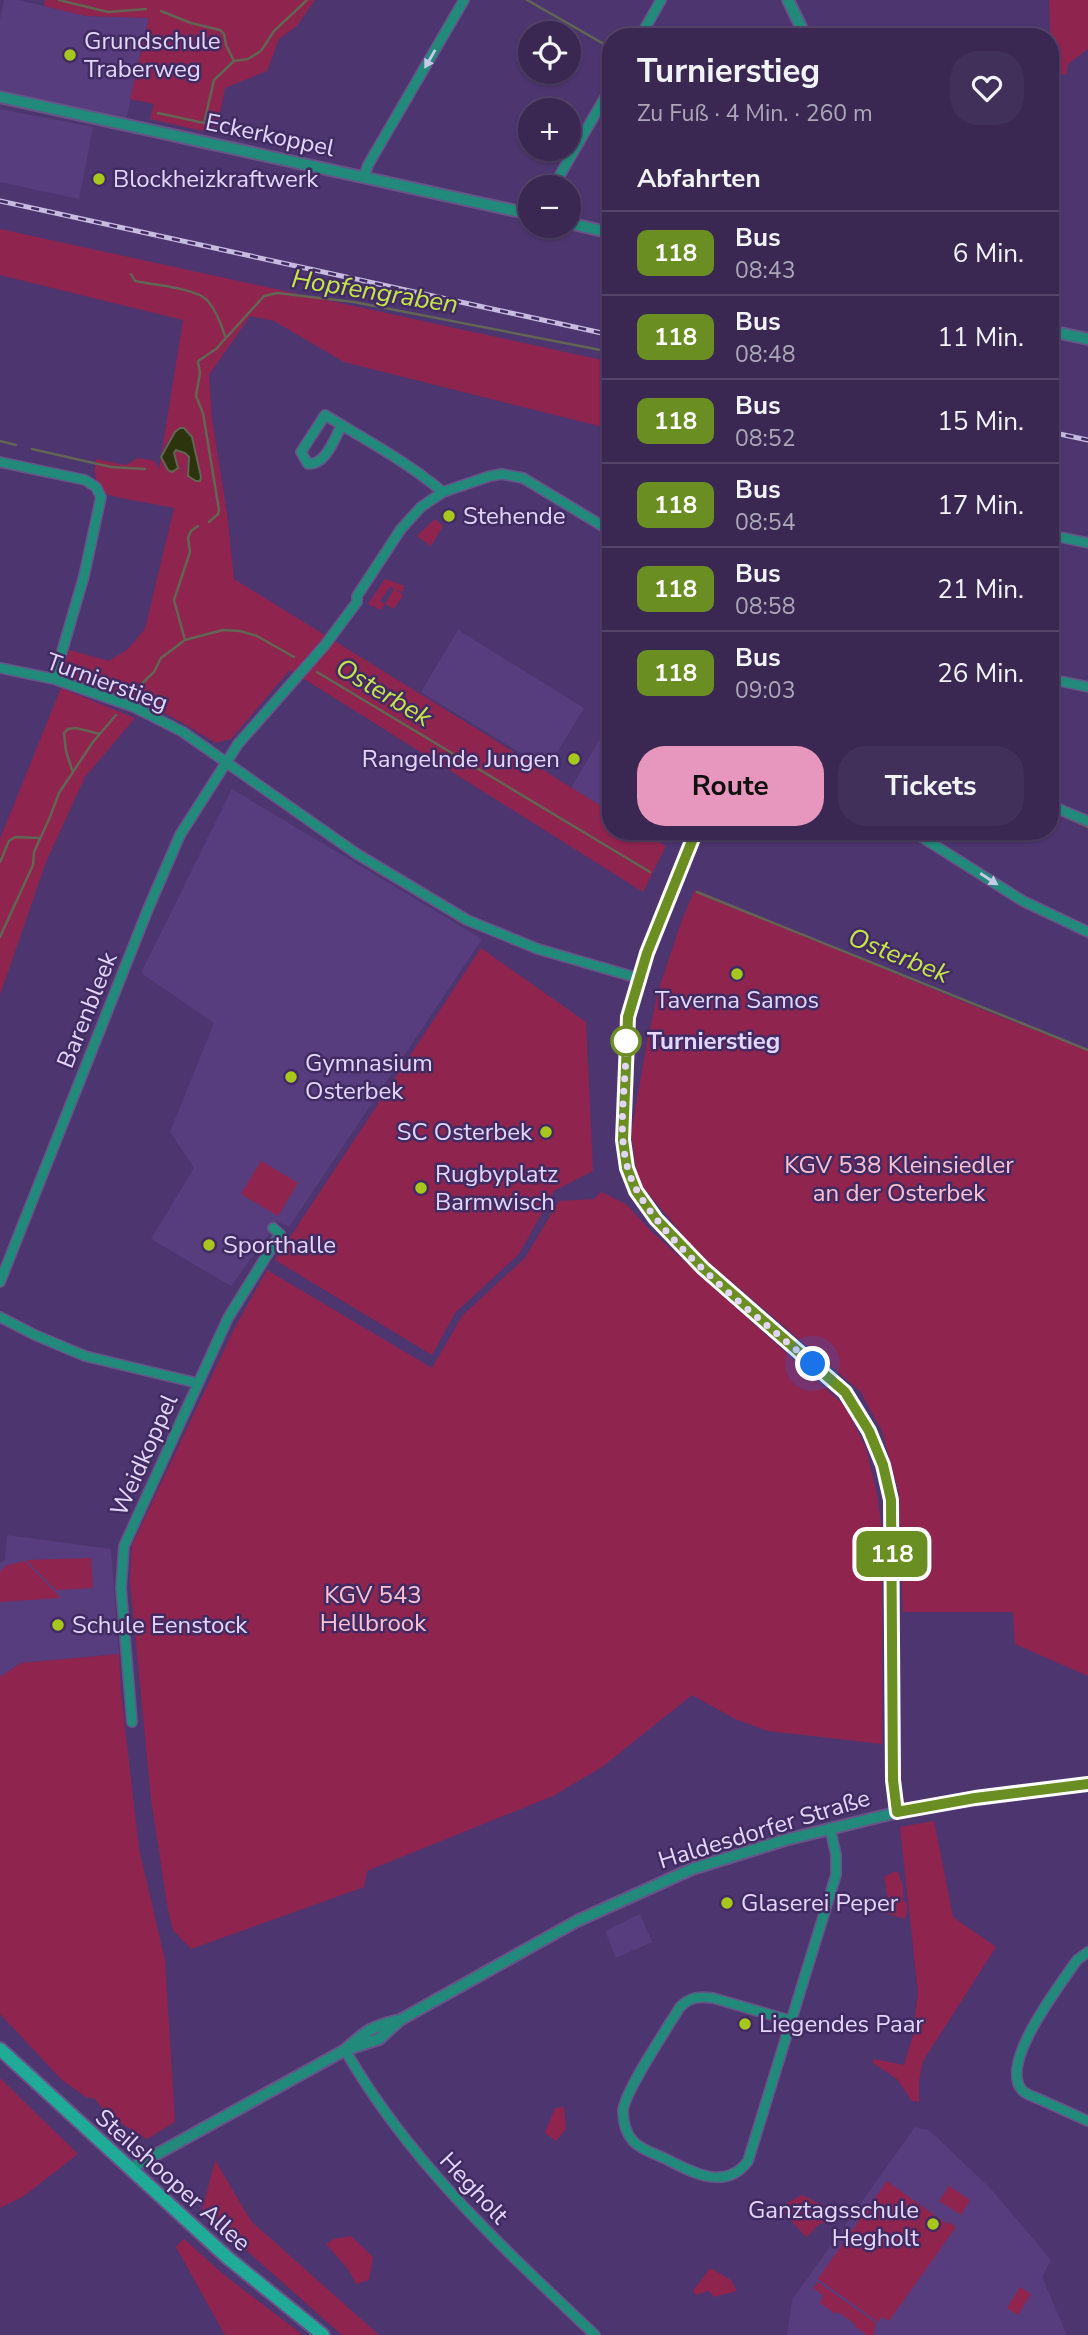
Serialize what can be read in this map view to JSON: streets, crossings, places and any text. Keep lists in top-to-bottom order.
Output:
{
  "streets": {
    "main road": ["Steilshooper Allee"],
    "street": [
      "Eckerkoppel",
      "Turnierstieg",
      "Barenbleek",
      "Weidkoppel",
      "Haldesdorfer Straße",
      "Hegholt"
    ]
  },
  "crossings": [
    ["Turnierstieg", "Barenbleek"],
    ["Haldesdorfer Straße", "Steilshooper Allee"],
    ["Haldesdorfer Straße", "Hegholt"]
  ],
  "water": ["Hopfengraben", "Osterbek"],
  "parks": ["KGV 538 Kleinsiedler an der Osterbek", "KGV 543 Hellbrook"],
  "places": [
    "Grundschule Traberweg",
    "Blockheizkraftwerk",
    "Stehende",
    "Rangelnde Jungen",
    "Taverna Samos",
    "Turnierstieg",
    "Gymnasium Osterbek",
    "SC Osterbek",
    "Rugbyplatz Barmwisch",
    "Sporthalle",
    "Schule Eenstock",
    "Glaserei Peper",
    "Liegendes Paar",
    "Ganztagsschule Hegholt"
  ],
  "lines": ["bus line 118"],
  "page": {
    "on_map": "118",
    "map_buttons": ["+", "−"],
    "heading": [
      ["Turnierstieg", "Zu Fuß · 4 Min. · 260 m"],
      "Abfahrten"
    ],
    "list": [
      {
        "mark": "118",
        "name": "Bus",
        "note": "08:43",
        "value": "6 Min."
      },
      {
        "mark": "118",
        "name": "Bus",
        "note": "08:48",
        "value": "11 Min."
      },
      {
        "mark": "118",
        "name": "Bus",
        "note": "08:52",
        "value": "15 Min."
      },
      {
        "mark": "118",
        "name": "Bus",
        "note": "08:54",
        "value": "17 Min."
      },
      {
        "mark": "118",
        "name": "Bus",
        "note": "08:58",
        "value": "21 Min."
      },
      {
        "mark": "118",
        "name": "Bus",
        "note": "09:03",
        "value": "26 Min."
      }
    ],
    "buttons": ["Route", "Tickets"]
  }
}
